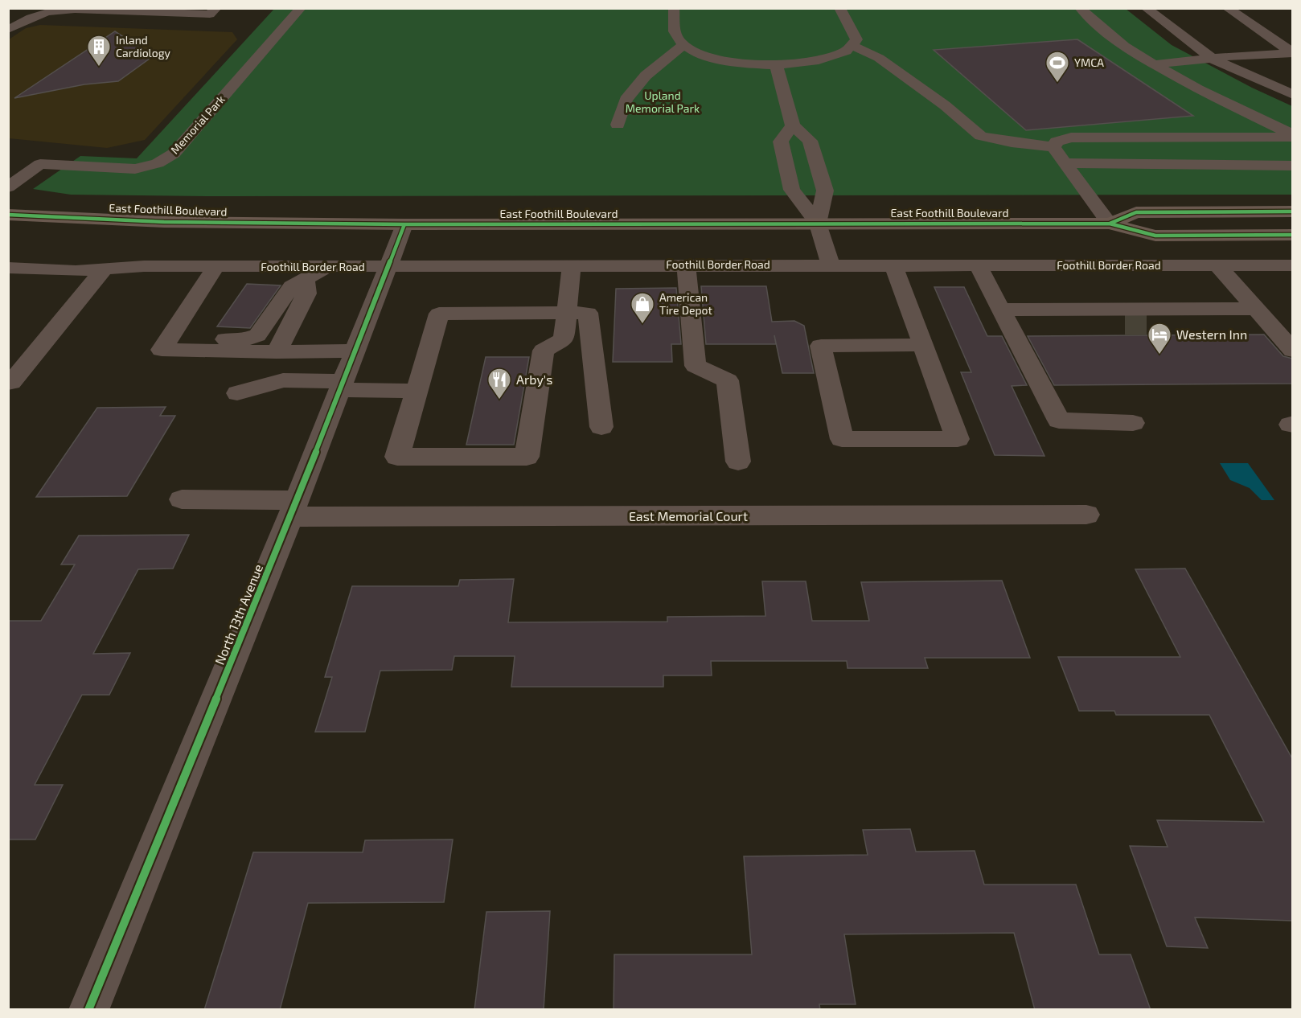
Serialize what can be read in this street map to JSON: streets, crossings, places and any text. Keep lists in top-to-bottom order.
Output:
{
  "streets": {
    "main road": ["East Foothill Boulevard"],
    "street": [
      "Memorial Park",
      "Foothill Border Road",
      "East Memorial Court",
      "North 13th Avenue"
    ]
  },
  "crossings": [
    ["East Foothill Boulevard", "North 13th Avenue"],
    ["Foothill Border Road", "North 13th Avenue"],
    ["East Memorial Court", "North 13th Avenue"]
  ],
  "parks": ["Upland Memorial Park"],
  "places": {
    "building": ["Inland Cardiology"],
    "sports": ["YMCA"],
    "shop": ["American Tire Depot"],
    "hotel": ["Western Inn"],
    "restaurant": ["Arby's"]
  }
}
